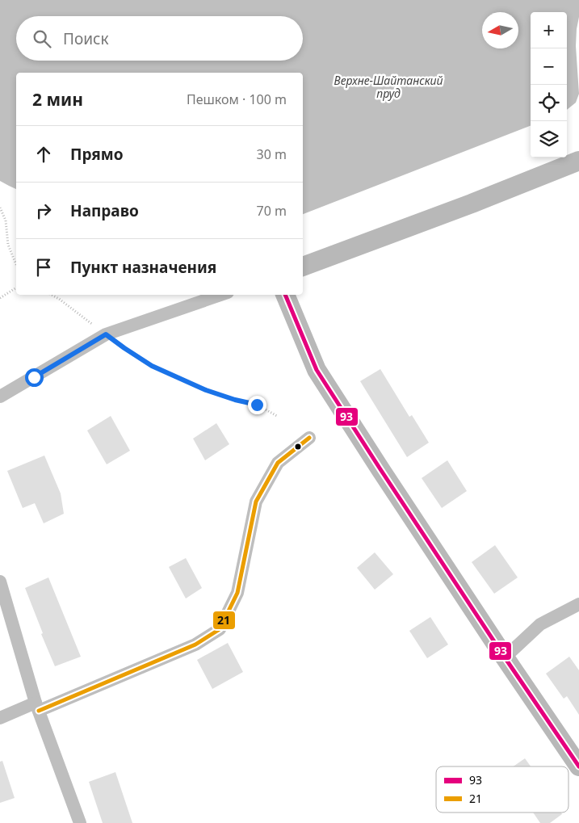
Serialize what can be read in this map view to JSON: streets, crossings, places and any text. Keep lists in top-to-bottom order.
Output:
{
  "water": ["Верхне-Шайтанский пруд"],
  "lines": ["transit line 93", "transit line 21"],
  "legend": ["93", "21"],
  "north": "left",
  "page": {
    "map_buttons": ["+", "−"],
    "search": "Поиск",
    "heading": ["2 мин", "Пешком · 100 m"],
    "list": [
      ["Прямо", "30 m"],
      ["Направо", "70 m"],
      "Пункт назначения"
    ]
  }
}
